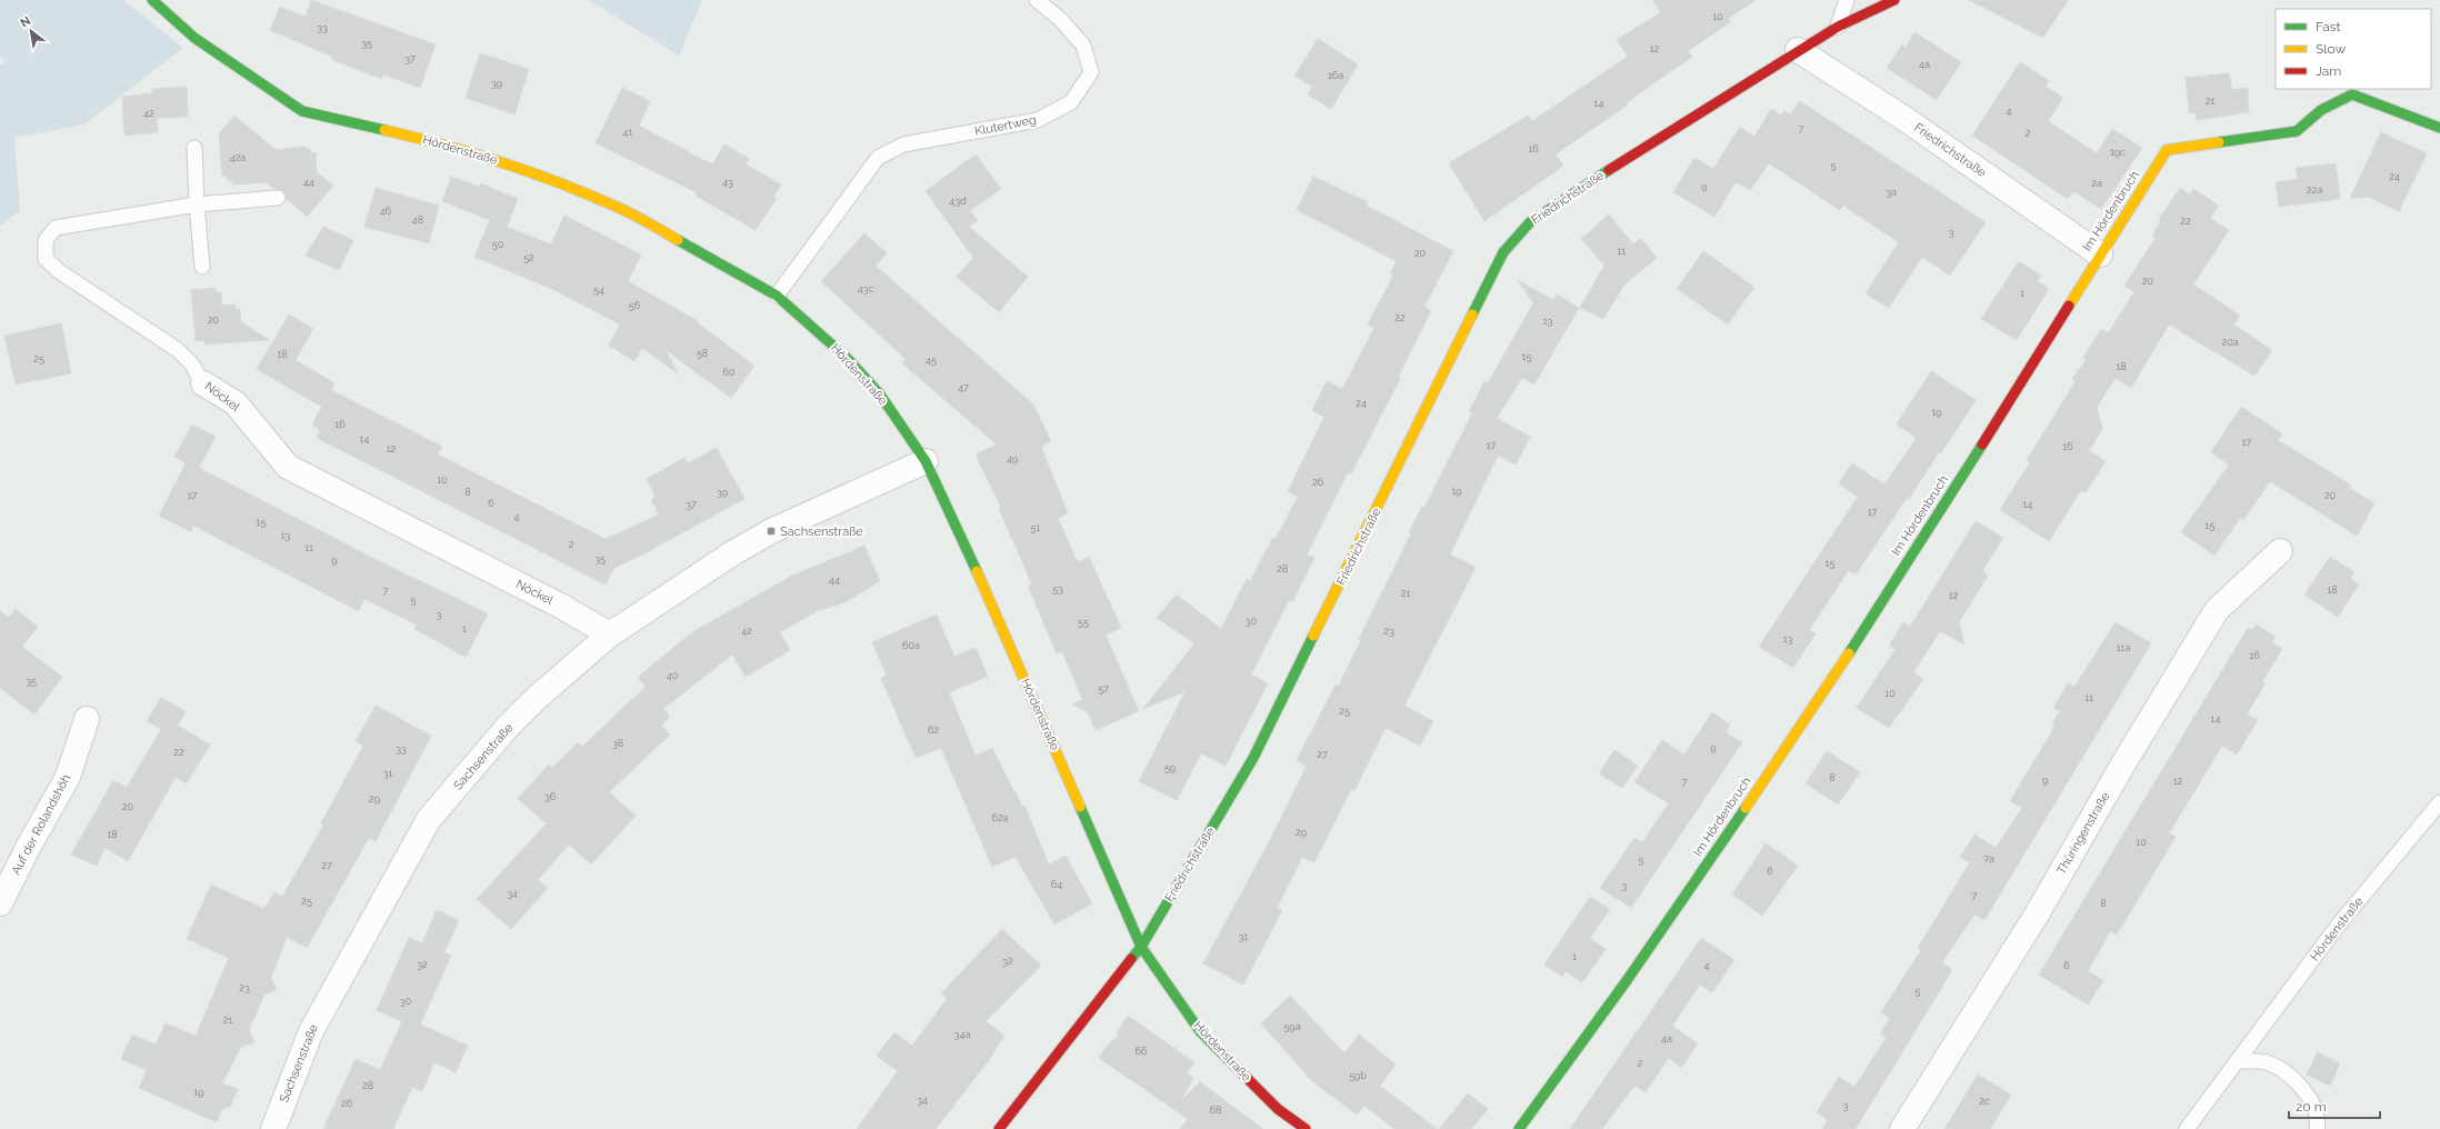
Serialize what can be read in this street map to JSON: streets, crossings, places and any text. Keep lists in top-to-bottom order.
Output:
{
  "streets": {
    "street": [
      "Hördenstraße",
      "Friedrichstraße",
      "Im Hördenbruch",
      "Nöckel",
      "Sachsenstraße",
      "Auf der Rolandshöh",
      "Thüringenstraße"
    ],
    "lane": ["Klutertweg"]
  },
  "crossings": [
    ["Klutertweg", "Hördenstraße"],
    ["Hördenstraße", "Friedrichstraße"],
    ["Hördenstraße", "Sachsenstraße"],
    ["Friedrichstraße", "Im Hördenbruch"],
    ["Nöckel", "Sachsenstraße"]
  ],
  "places": {
    "transit": ["Sachsenstraße"]
  },
  "house_numbers": [
    "10",
    "33",
    "35",
    "12",
    "37",
    "4a",
    "16a",
    "39",
    "21",
    "14",
    "4",
    "42",
    "7",
    "41",
    "2",
    "16",
    "19c",
    "42a",
    "5",
    "24",
    "44",
    "43",
    "2a",
    "9",
    "22a",
    "3a",
    "43d",
    "46",
    "48",
    "22",
    "3",
    "50",
    "11",
    "20",
    "52",
    "20",
    "43c",
    "54",
    "1",
    "56",
    "22",
    "20",
    "13",
    "20a",
    "58",
    "18",
    "15",
    "25",
    "45",
    "18",
    "60",
    "47",
    "24",
    "19",
    "16",
    "14",
    "17",
    "17",
    "16",
    "12",
    "49",
    "10",
    "26",
    "19",
    "8",
    "39",
    "17",
    "20",
    "6",
    "37",
    "14",
    "17",
    "4",
    "15",
    "15",
    "51",
    "13",
    "2",
    "11",
    "35",
    "9",
    "15",
    "28",
    "44",
    "53",
    "18",
    "7",
    "21",
    "12",
    "5",
    "3",
    "30",
    "55",
    "1",
    "42",
    "23",
    "13",
    "60a",
    "11a",
    "16",
    "40",
    "35",
    "57",
    "10",
    "11",
    "25",
    "14",
    "62",
    "38",
    "9",
    "33",
    "22",
    "27",
    "59",
    "31",
    "8",
    "9",
    "12",
    "7",
    "36",
    "29",
    "20",
    "62a",
    "29",
    "18",
    "10",
    "7a",
    "5",
    "27",
    "6",
    "64",
    "3",
    "34",
    "7",
    "25",
    "8",
    "31",
    "1",
    "32",
    "32",
    "4",
    "6",
    "23",
    "5",
    "30",
    "21",
    "59a",
    "34a",
    "4a",
    "66",
    "2",
    "59b",
    "28",
    "19",
    "34",
    "2c",
    "26",
    "3",
    "68"
  ],
  "legend": ["Fast", "Slow", "Jam"],
  "scale_bar": "20 m",
  "north": "top left"
}
